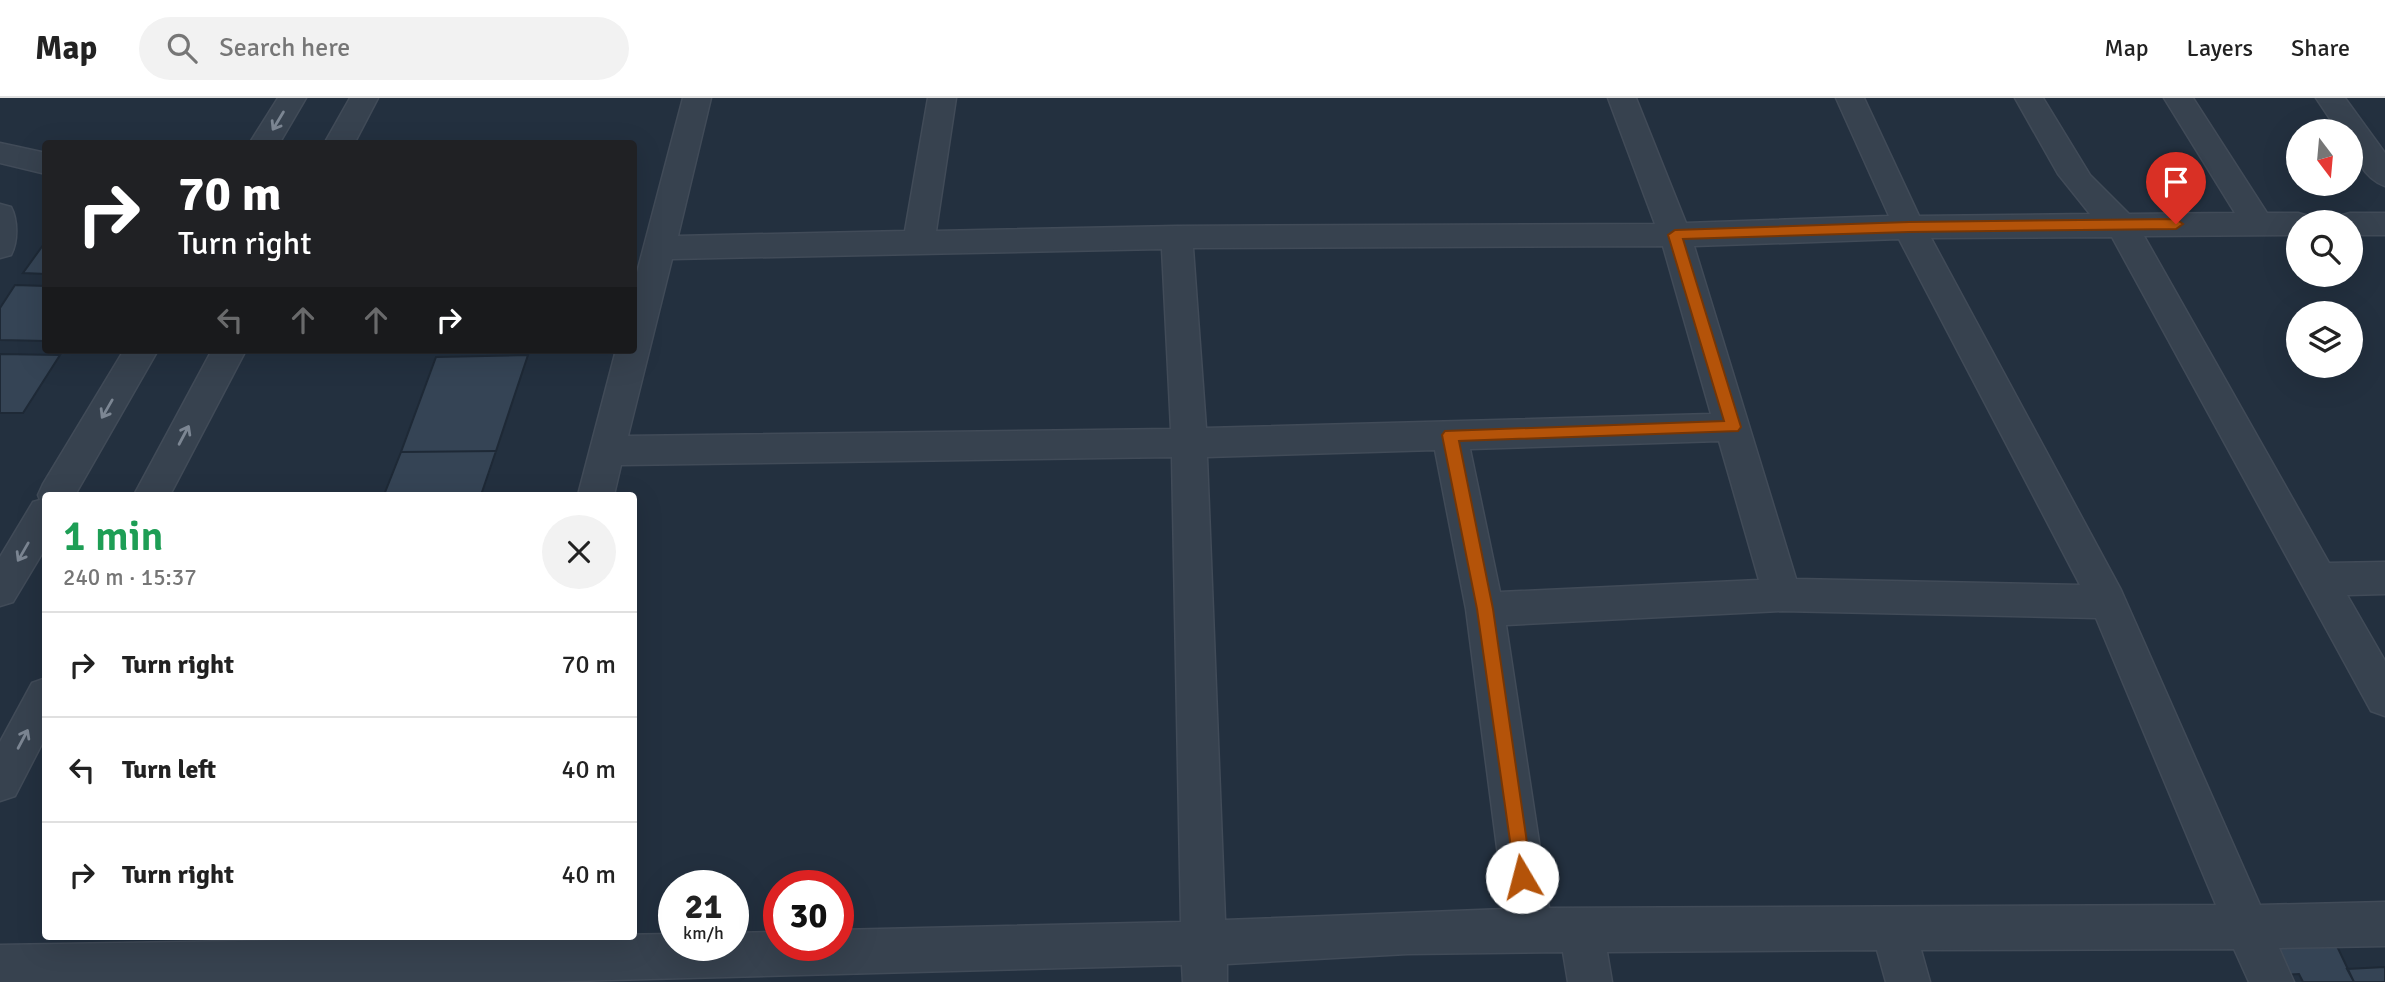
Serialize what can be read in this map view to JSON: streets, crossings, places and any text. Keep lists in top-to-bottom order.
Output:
{
  "north": "bottom",
  "page": {
    "header": "Map",
    "search": "Search here",
    "nav": ["Map", "Layers", "Share"],
    "turn": ["70 m", "Turn right"],
    "heading": ["1 min", "240 m · 15:37"],
    "list": [
      {
        "name": "Turn right",
        "value": "70 m"
      },
      {
        "name": "Turn left",
        "value": "40 m"
      },
      {
        "name": "Turn right",
        "value": "40 m"
      }
    ],
    "speed": "21 km/h",
    "limit": "30"
  }
}
